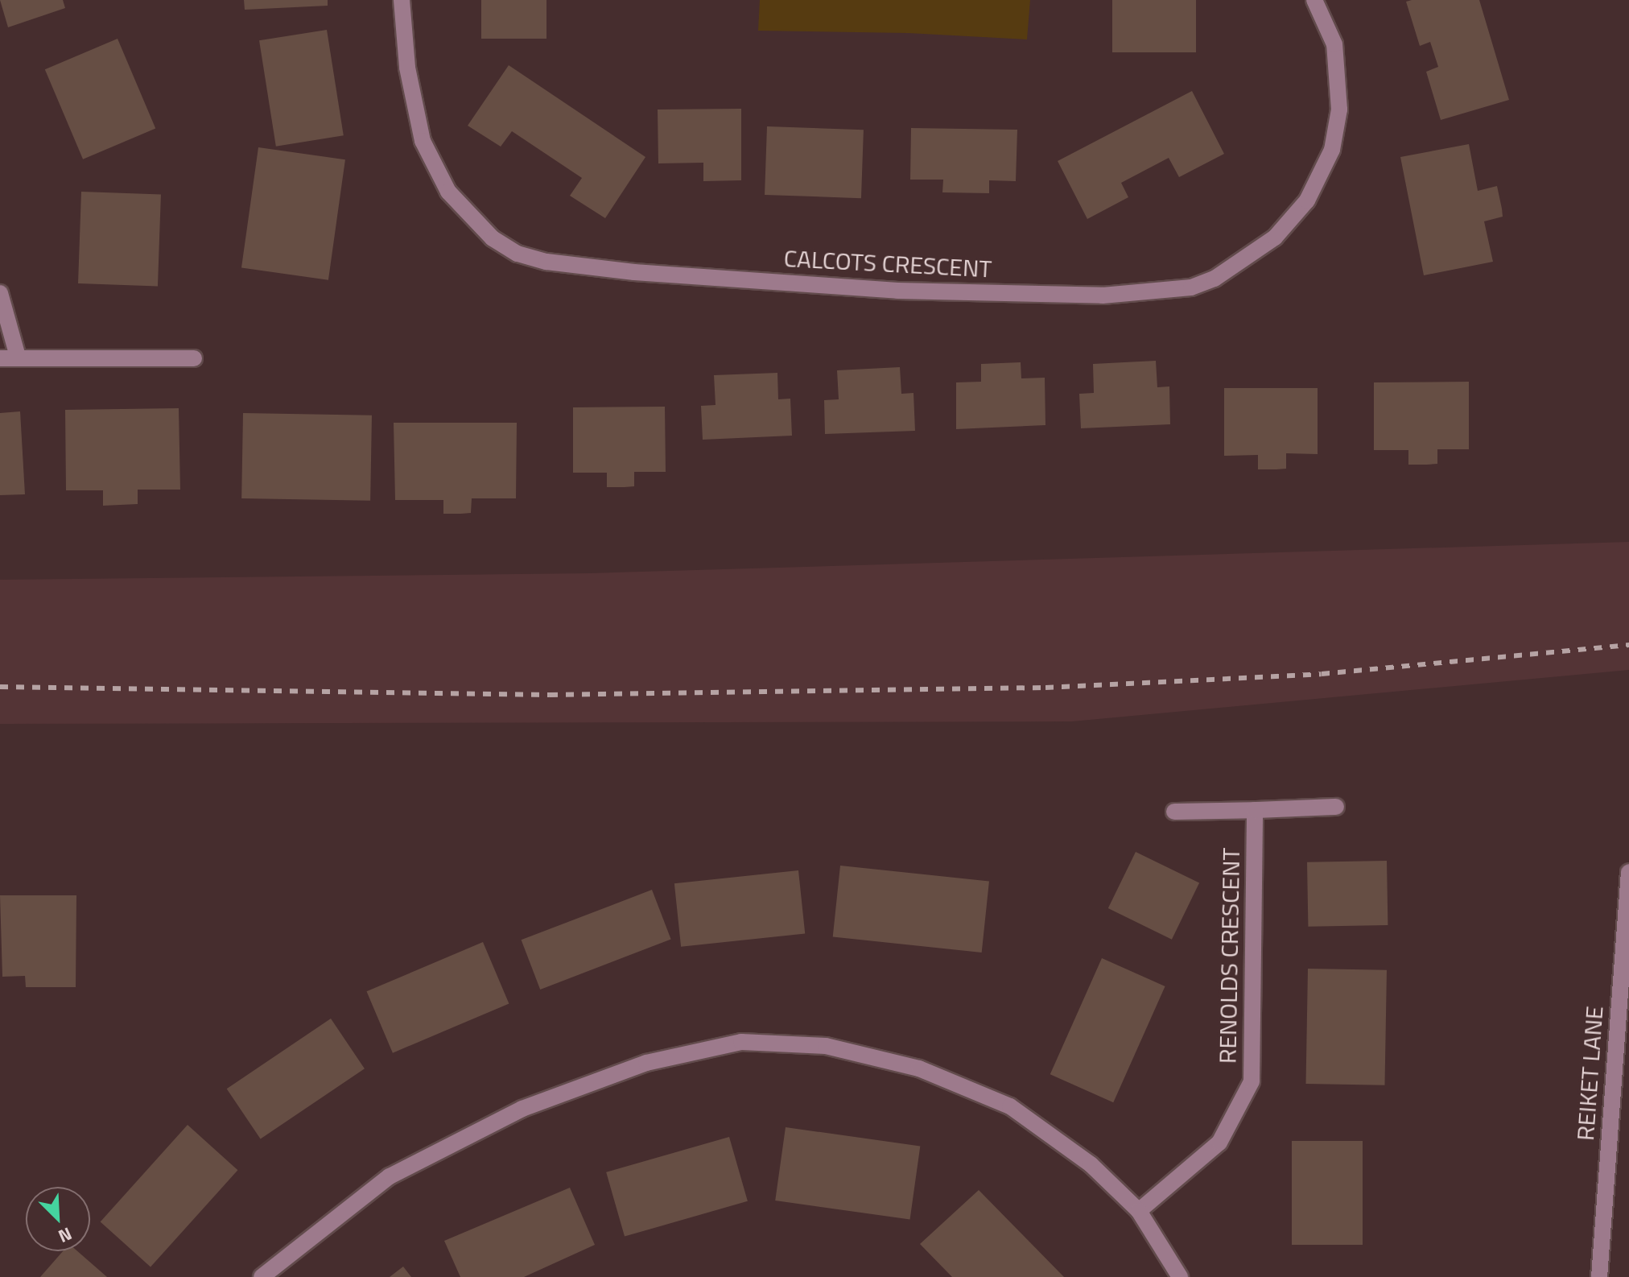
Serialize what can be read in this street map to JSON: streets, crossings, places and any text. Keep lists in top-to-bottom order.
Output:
{
  "streets": {
    "street": ["CALCOTS CRESCENT", "RENOLDS CRESCENT", "REIKET LANE"]
  },
  "north": "bottom right"
}
